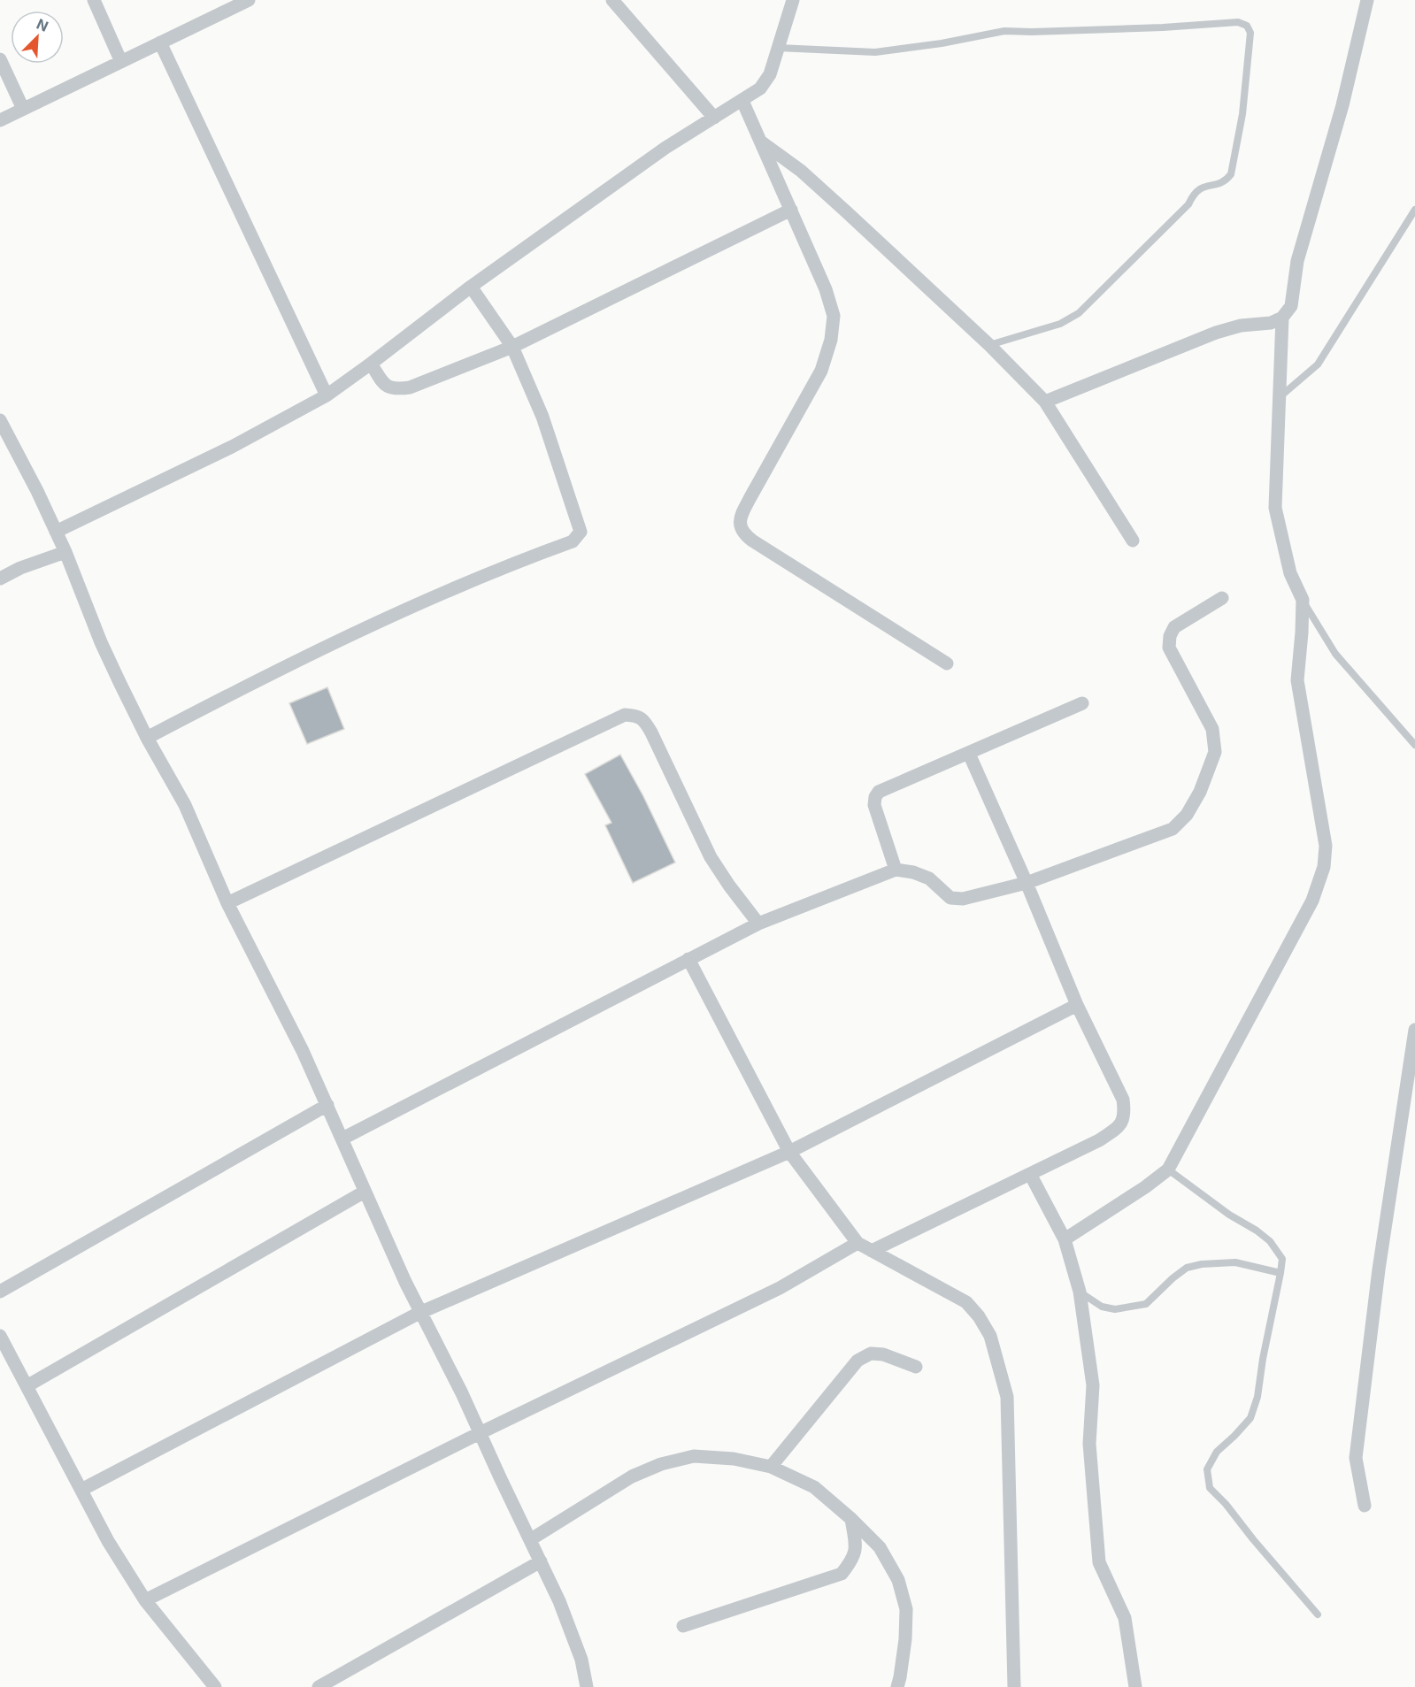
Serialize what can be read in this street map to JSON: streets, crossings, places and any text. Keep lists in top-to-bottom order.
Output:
{
  "north": "top right"
}
